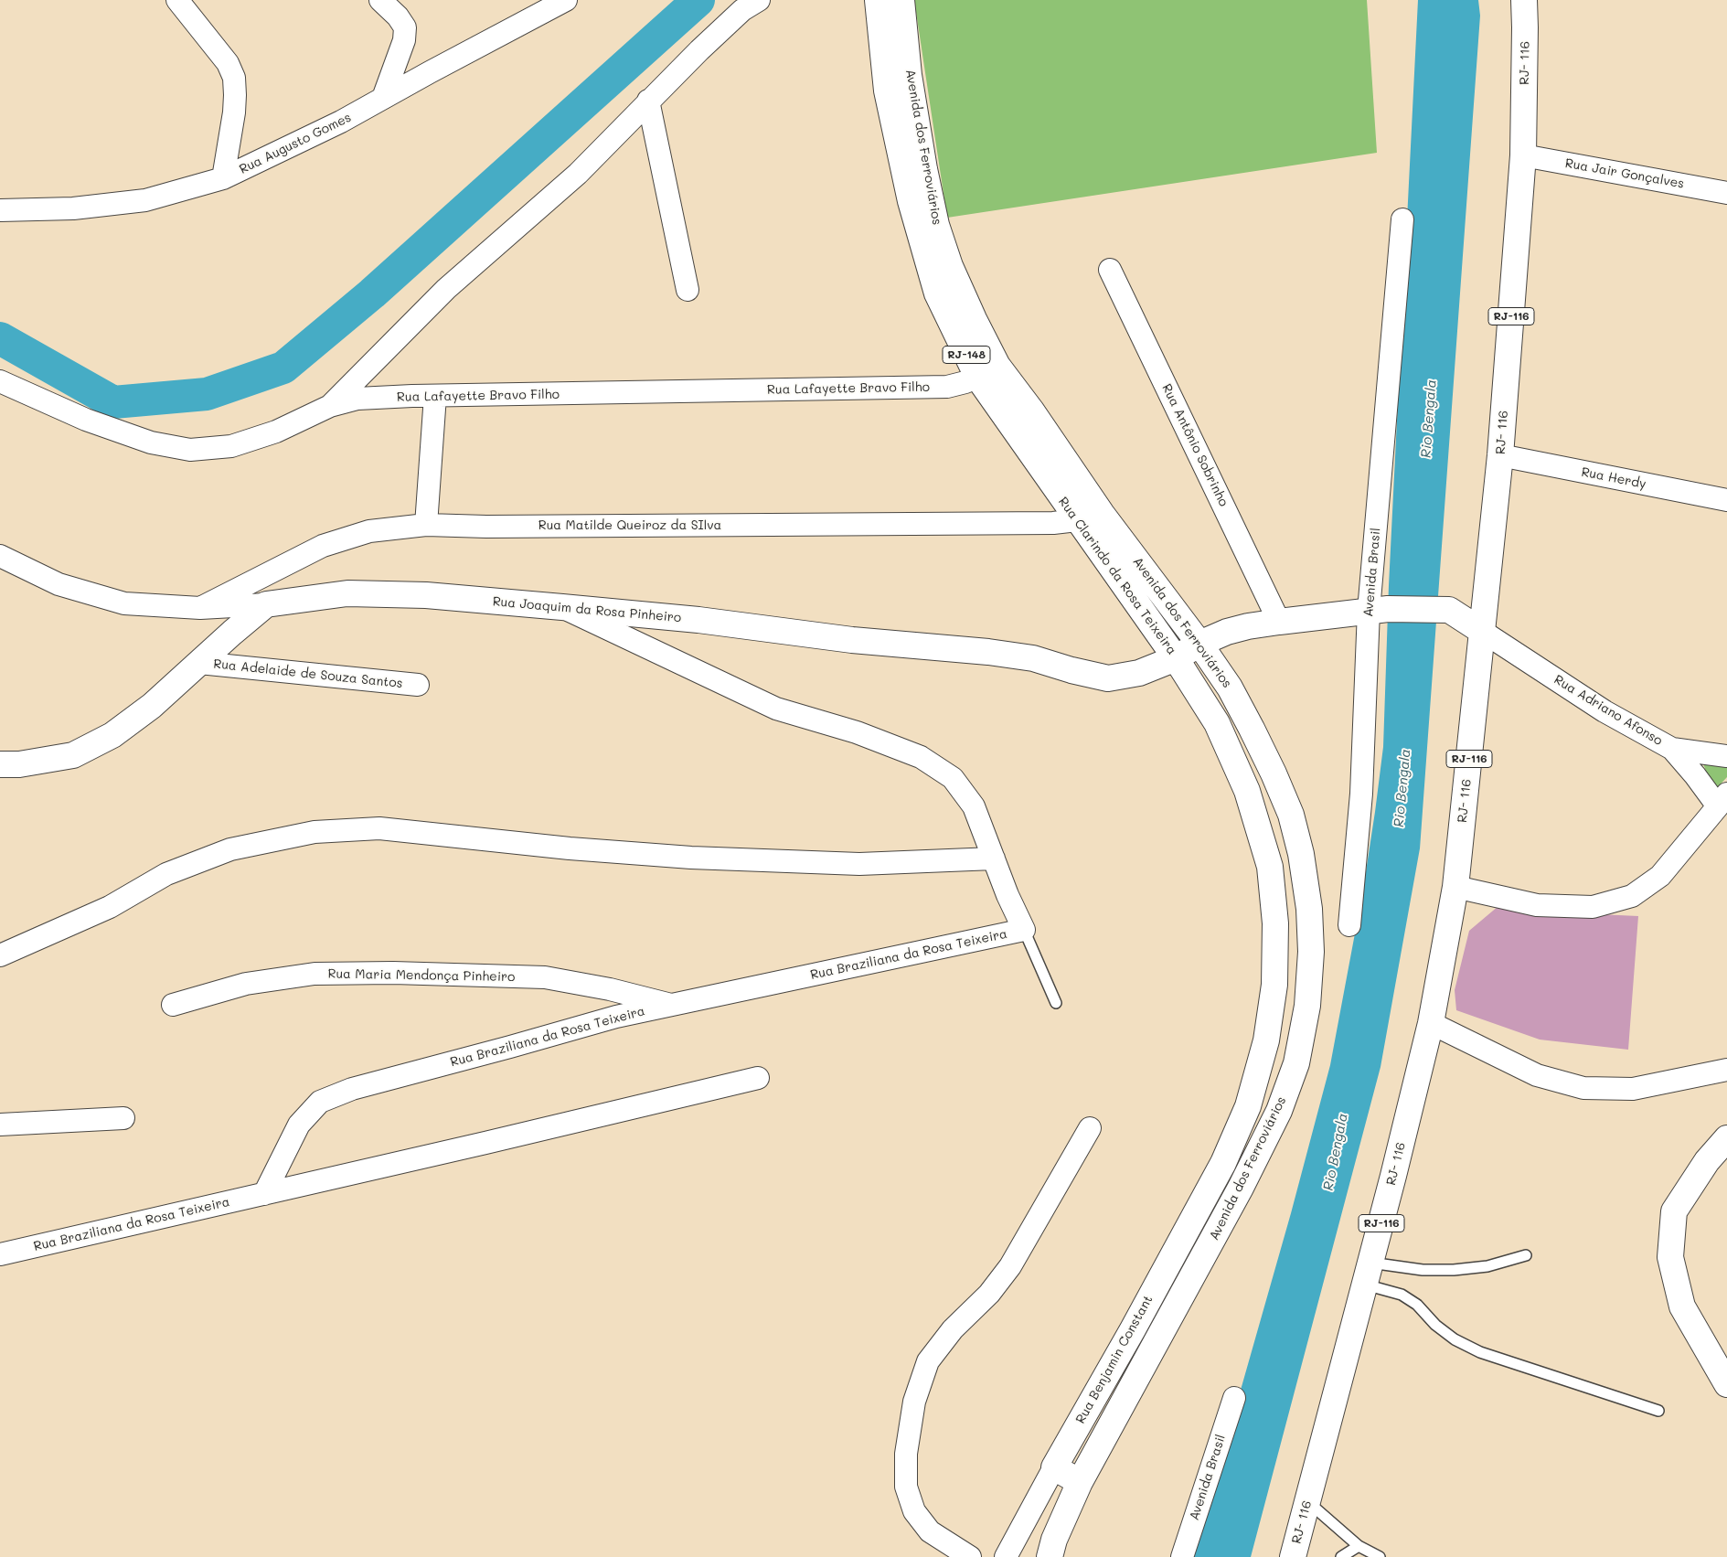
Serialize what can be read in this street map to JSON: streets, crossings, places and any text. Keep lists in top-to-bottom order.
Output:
{
  "streets": {
    "main road": [
      "RJ- 116",
      "Avenida dos Ferroviários",
      "RJ-116",
      "RJ-148",
      "Rua Clarindo da Rosa Teixeira",
      "Rua Joaquim da Rosa Pinheiro",
      "Rua Benjamin Constant"
    ],
    "street": [
      "Rua Augusto Gomes",
      "Rua Jair Gonçalves",
      "Rua Lafayette Bravo Filho",
      "Rua Antônio Sobrinho",
      "Rua Herdy",
      "Rua Matilde Queiroz da SIlva",
      "Avenida Brasil",
      "Rua Adelaide de Souza Santos",
      "Rua Adriano Afonso",
      "Rua Braziliana da Rosa Teixeira",
      "Rua Maria Mendonça Pinheiro"
    ]
  },
  "crossings": [
    ["RJ- 116", "Rua Jair Gonçalves"],
    ["RJ- 116", "Rua Herdy"],
    ["RJ- 116", "Rua Joaquim da Rosa Pinheiro"],
    ["RJ- 116", "Rua Adriano Afonso"],
    ["Avenida dos Ferroviários", "Rua Lafayette Bravo Filho"],
    ["Avenida dos Ferroviários", "Rua Matilde Queiroz da SIlva"],
    ["Avenida dos Ferroviários", "Rua Clarindo da Rosa Teixeira"],
    ["Avenida dos Ferroviários", "Rua Joaquim da Rosa Pinheiro"],
    ["Rua Lafayette Bravo Filho", "Rua Clarindo da Rosa Teixeira"],
    ["Rua Antônio Sobrinho", "Rua Joaquim da Rosa Pinheiro"],
    ["Rua Matilde Queiroz da SIlva", "Rua Clarindo da Rosa Teixeira"],
    ["Rua Matilde Queiroz da SIlva", "Rua Joaquim da Rosa Pinheiro"],
    ["Avenida Brasil", "Rua Joaquim da Rosa Pinheiro"],
    ["Rua Clarindo da Rosa Teixeira", "Rua Joaquim da Rosa Pinheiro"],
    ["Rua Clarindo da Rosa Teixeira", "Rua Benjamin Constant"],
    ["Rua Joaquim da Rosa Pinheiro", "Rua Adriano Afonso"],
    ["Rua Joaquim da Rosa Pinheiro", "Rua Braziliana da Rosa Teixeira"],
    ["Rua Braziliana da Rosa Teixeira", "Rua Maria Mendonça Pinheiro"]
  ],
  "water": ["Rio Bengala"]
}
